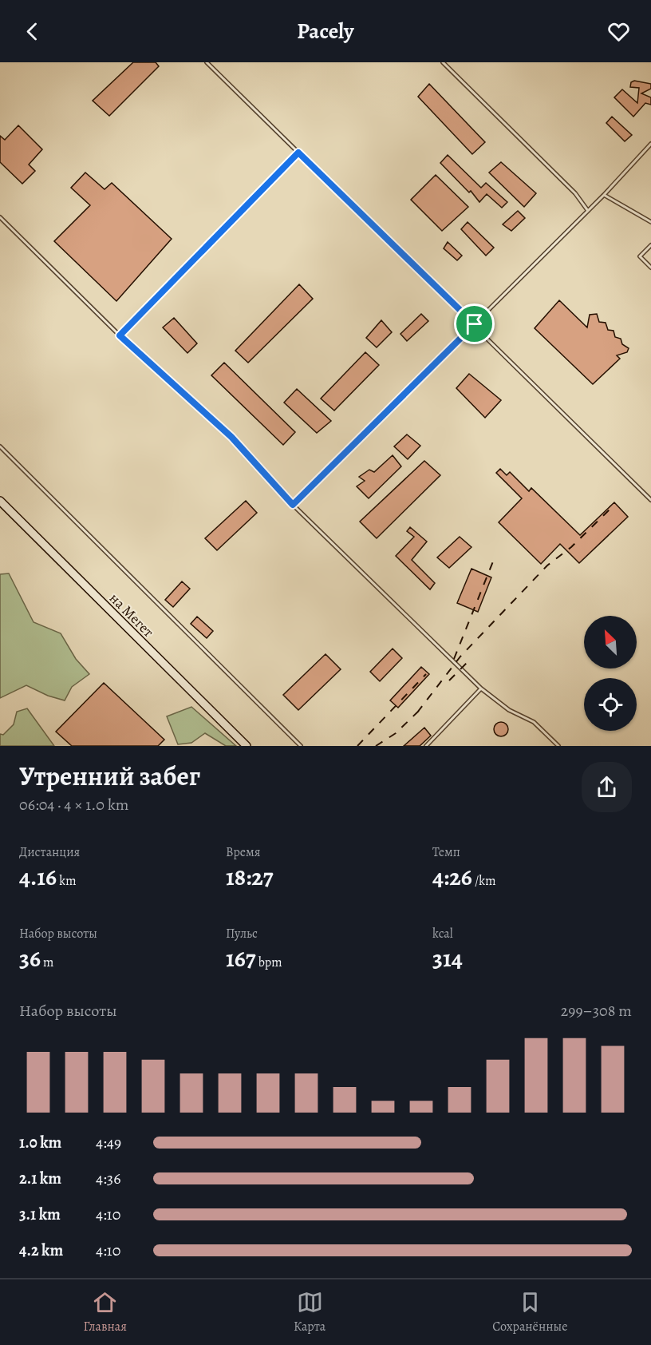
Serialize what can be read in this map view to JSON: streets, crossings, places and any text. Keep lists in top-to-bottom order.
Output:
{
  "streets": {
    "street": ["на Мегет"]
  },
  "north": "top left",
  "page": {
    "header": "Pacely",
    "heading": ["Утренний забег", "06:04 · 4 × 1.0 km"],
    "stats": [
      ["Дистанция", "4.16 km"],
      ["Время", "18:27"],
      ["Темп", "4:26 /km"],
      ["Набор высоты", "36 m"],
      ["Пульс", "167 bpm"],
      ["kcal", "314"]
    ],
    "chart": ["Набор высоты", "299–308 m"],
    "list": [
      {
        "name": "1.0 km",
        "note": "4:49"
      },
      {
        "name": "2.1 km",
        "note": "4:36"
      },
      {
        "name": "3.1 km",
        "note": "4:10"
      },
      {
        "name": "4.2 km",
        "note": "4:10"
      }
    ],
    "tabs": ["Главная", "Карта", "Сохранённые"]
  }
}
